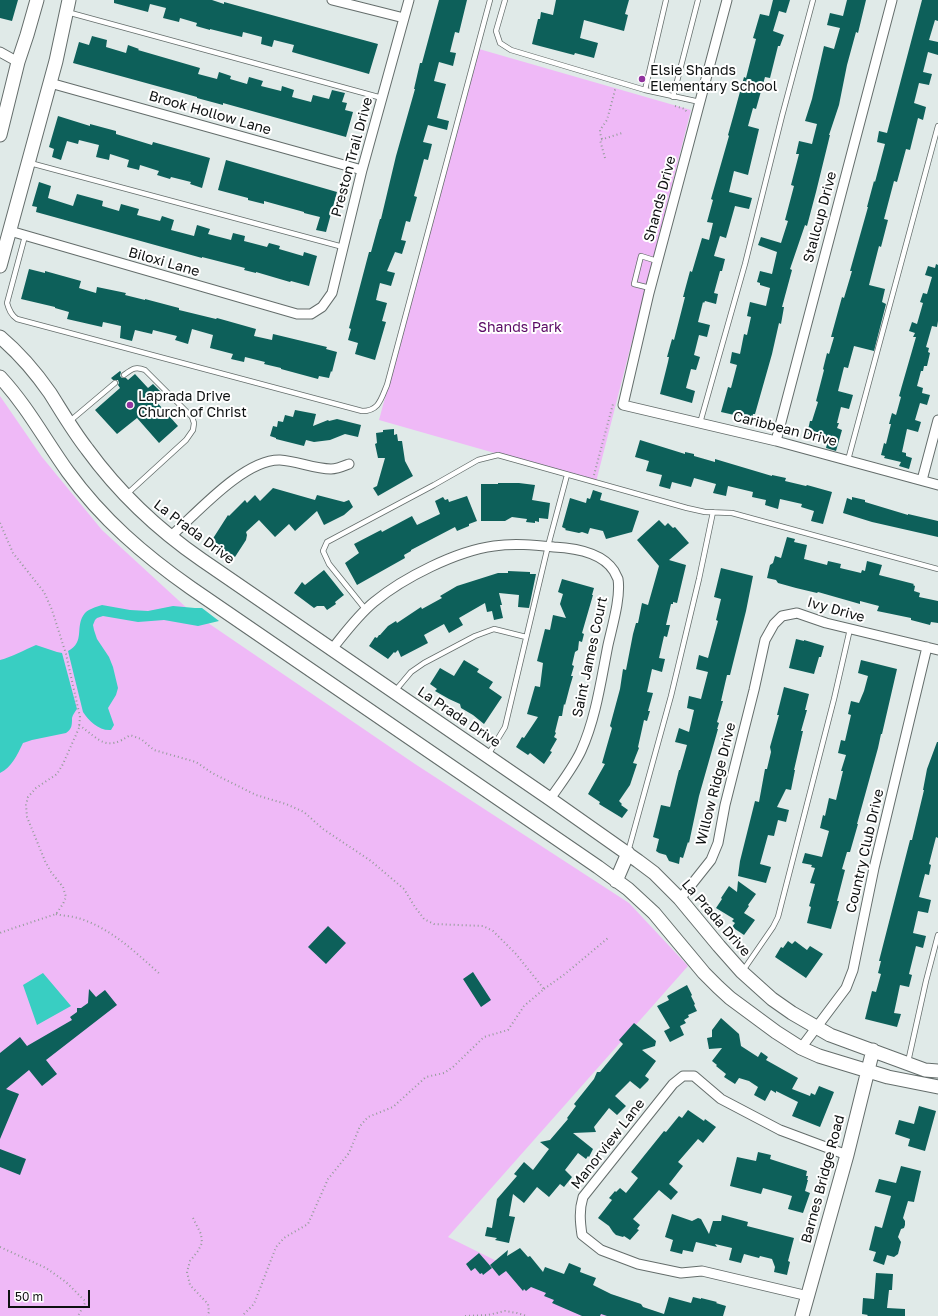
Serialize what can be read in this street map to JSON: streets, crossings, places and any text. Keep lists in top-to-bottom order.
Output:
{
  "streets": {
    "main road": ["La Prada Drive", "Barnes Bridge Road"],
    "street": [
      "Brook Hollow Lane",
      "Preston Trail Drive",
      "Shands Drive",
      "Stallcup Drive",
      "Biloxi Lane",
      "Caribbean Drive",
      "Ivy Drive",
      "Saint James Court",
      "Willow Ridge Drive",
      "Country Club Drive",
      "Manorview Lane"
    ]
  },
  "crossings": [
    ["Brook Hollow Lane", "Preston Trail Drive"],
    ["Preston Trail Drive", "Biloxi Lane"],
    ["Shands Drive", "Caribbean Drive"],
    ["Stallcup Drive", "Caribbean Drive"],
    ["La Prada Drive", "Saint James Court"],
    ["La Prada Drive", "Willow Ridge Drive"],
    ["La Prada Drive", "Country Club Drive"],
    ["La Prada Drive", "Barnes Bridge Road"],
    ["Ivy Drive", "Willow Ridge Drive"],
    ["Ivy Drive", "Country Club Drive"],
    ["Manorview Lane", "Barnes Bridge Road"]
  ],
  "parks": ["Shands Park"],
  "places": ["Elsie Shands Elementary School", "Laprada Drive Church of Christ"],
  "scale_bar": "50 m"
}
